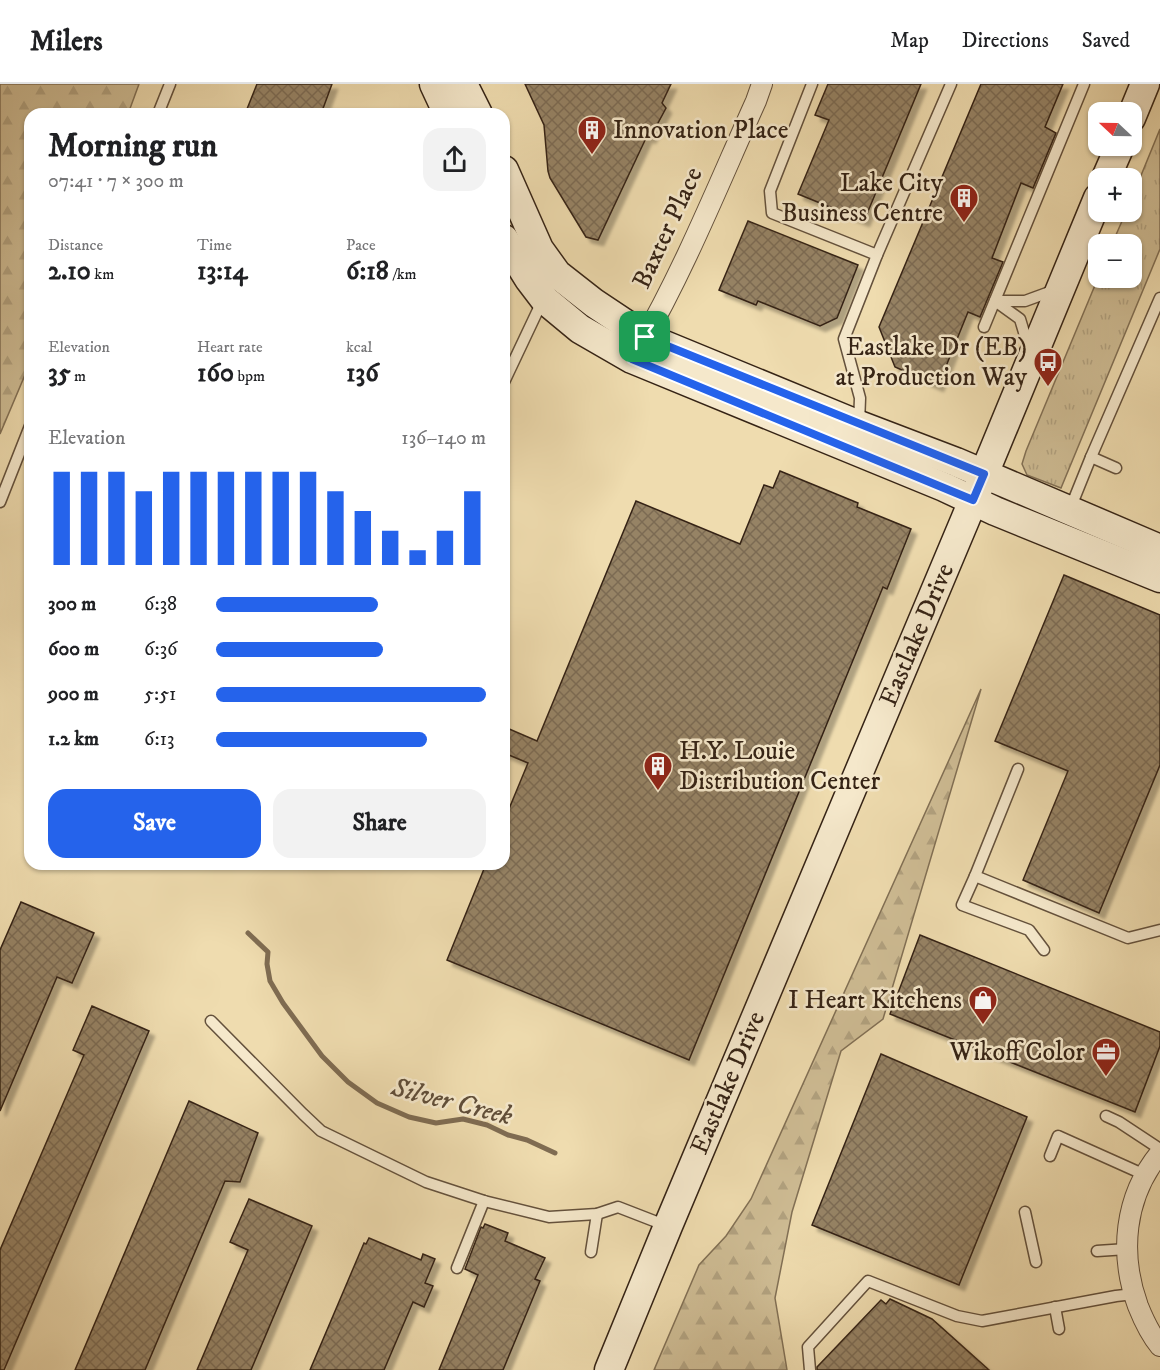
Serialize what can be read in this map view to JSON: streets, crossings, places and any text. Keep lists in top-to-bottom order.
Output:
{
  "streets": {
    "street": ["Baxter Place", "Eastlake Drive"]
  },
  "water": ["Silver Creek"],
  "places": {
    "building": ["Innovation Place", "Lake City Business Centre", "H.Y. Louie Distribution Center"],
    "bus stop": ["Eastlake Dr (EB) at Production Way"],
    "shop": ["I Heart Kitchens"],
    "office": ["Wikoff Color"]
  },
  "north": "left",
  "page": {
    "header": "Milers",
    "nav": ["Map", "Directions", "Saved"],
    "map_buttons": ["+", "−"],
    "heading": ["Morning run", "07:41 · 7 × 300 m"],
    "stats": [
      ["Distance", "2.10 km"],
      ["Time", "13:14"],
      ["Pace", "6:18 /km"],
      ["Elevation", "35 m"],
      ["Heart rate", "160 bpm"],
      ["kcal", "136"]
    ],
    "chart": ["Elevation", "136–140 m"],
    "list": [
      {
        "name": "300 m",
        "note": "6:38"
      },
      {
        "name": "600 m",
        "note": "6:36"
      },
      {
        "name": "900 m",
        "note": "5:51"
      },
      {
        "name": "1.2 km",
        "note": "6:13"
      }
    ],
    "buttons": ["Save", "Share"]
  }
}
